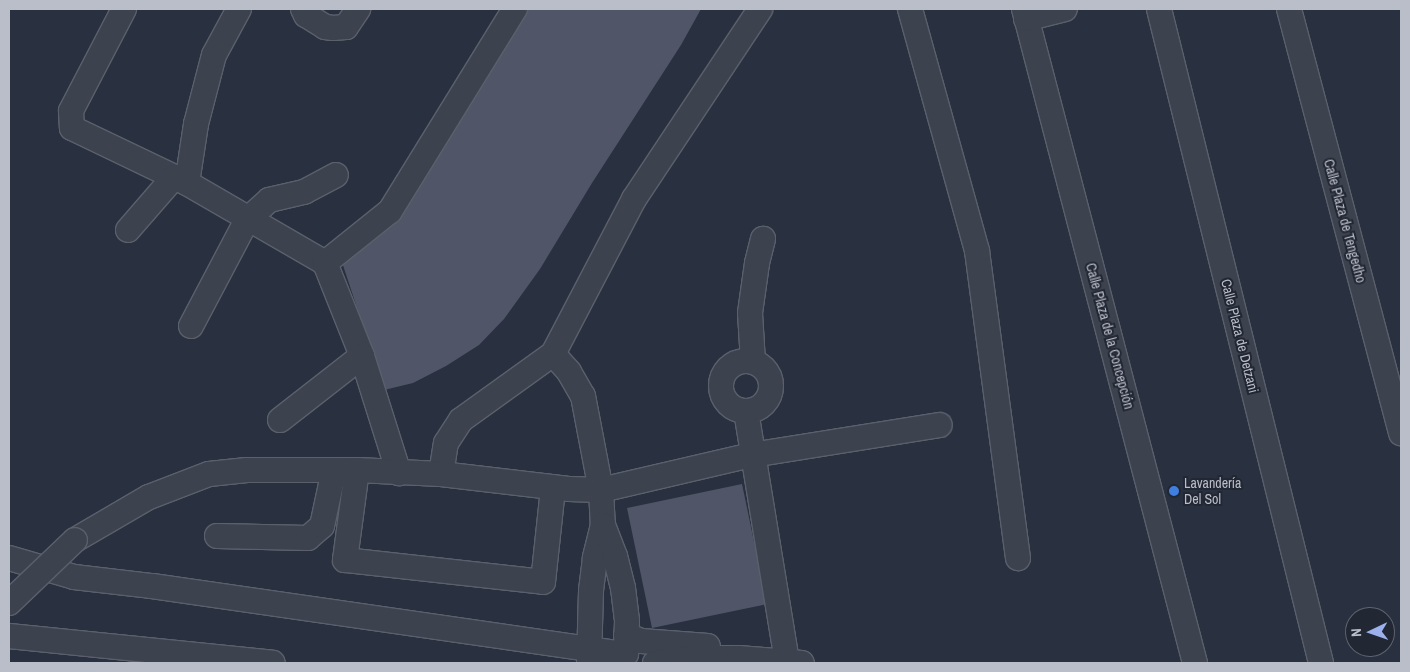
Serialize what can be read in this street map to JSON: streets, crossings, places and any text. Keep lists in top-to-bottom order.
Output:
{
  "streets": {
    "street": ["Calle Plaza de Tengedho", "Calle Plaza de la Concepción", "Calle Plaza de Detzani"]
  },
  "places": ["Lavandería Del Sol"],
  "north": "left"
}
